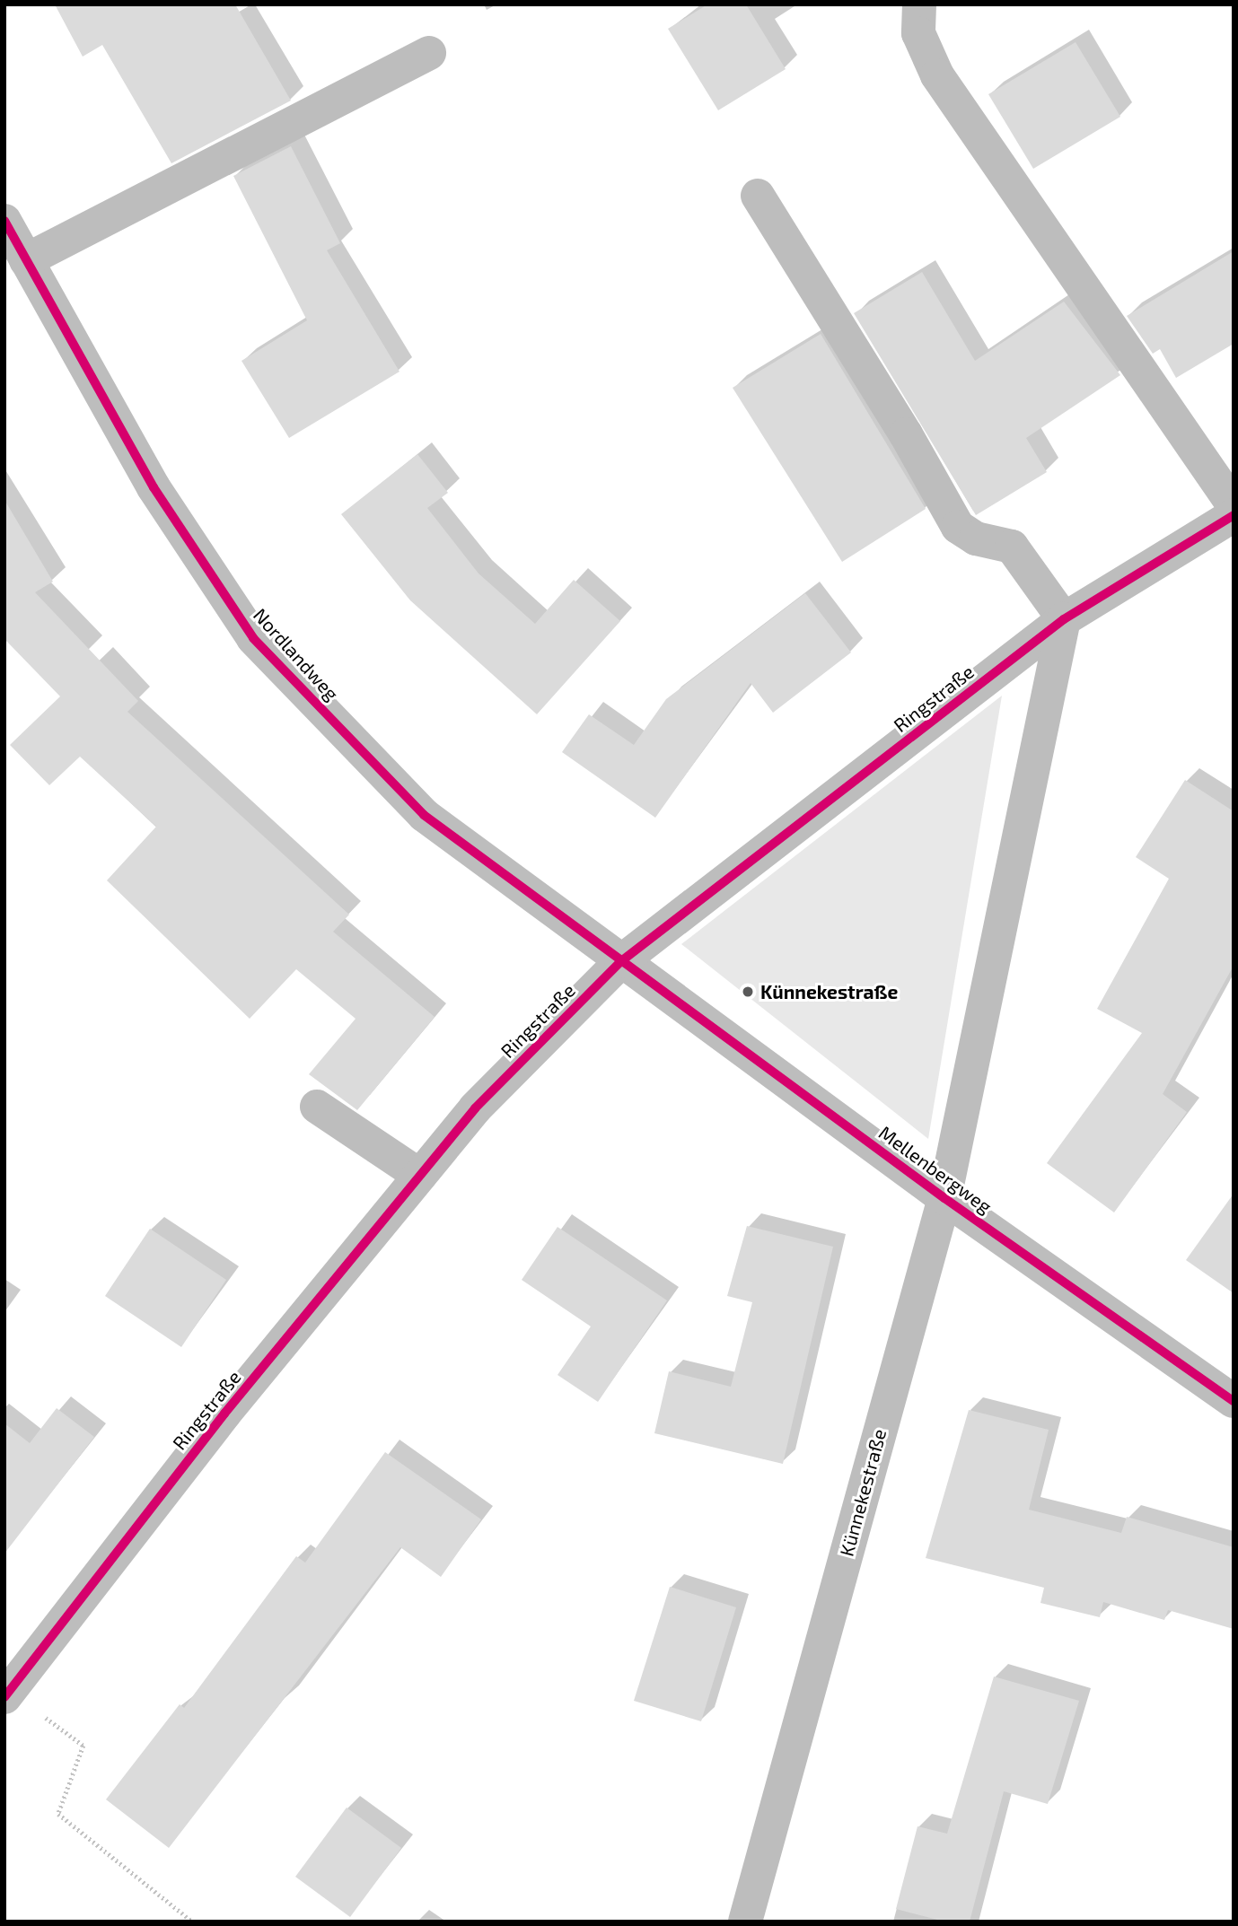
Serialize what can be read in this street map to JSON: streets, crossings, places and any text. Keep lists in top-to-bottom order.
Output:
{
  "streets": {
    "street": [
      "Nordlandweg",
      "Ringstraße",
      "Mellenbergweg",
      "Künnekestraße"
    ]
  },
  "crossings": [
    ["Nordlandweg", "Ringstraße"],
    ["Nordlandweg", "Mellenbergweg"],
    ["Ringstraße", "Mellenbergweg"],
    ["Ringstraße", "Künnekestraße"],
    ["Mellenbergweg", "Künnekestraße"]
  ],
  "places": ["Künnekestraße"]
}
